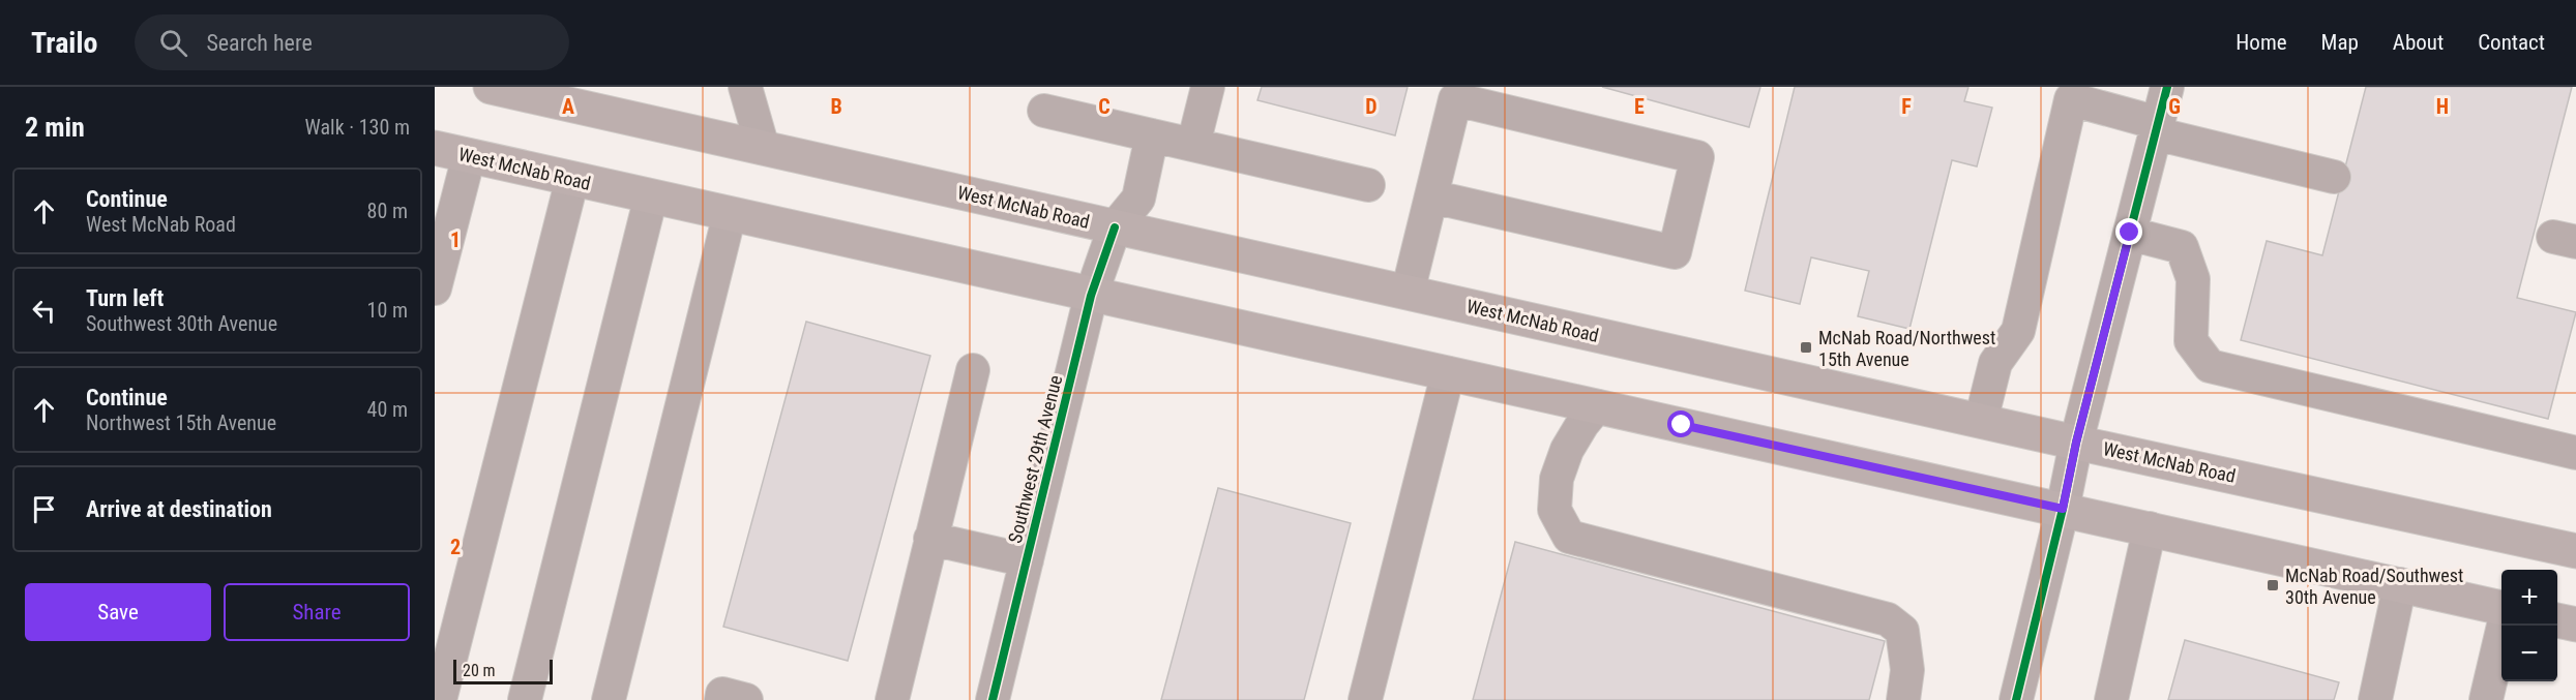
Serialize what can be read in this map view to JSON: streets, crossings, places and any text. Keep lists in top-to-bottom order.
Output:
{
  "streets": {
    "main road": ["West McNab Road"],
    "street": ["Southwest 29th Avenue"]
  },
  "crossings": [
    ["West McNab Road", "Southwest 29th Avenue"]
  ],
  "places": {
    "transit": ["McNab Road/Northwest 15th Avenue", "McNab Road/Southwest 30th Avenue"]
  },
  "scale_bar": "20 m",
  "page": {
    "header": "Trailo",
    "search": "Search here",
    "nav": [
      "Home",
      "Map",
      "About",
      "Contact"
    ],
    "heading": ["2 min", "Walk · 130 m"],
    "list": [
      ["Continue", "West McNab Road", "80 m"],
      ["Turn left", "Southwest 30th Avenue", "10 m"],
      ["Continue", "Northwest 15th Avenue", "40 m"],
      "Arrive at destination"
    ],
    "buttons": ["Save", "Share"],
    "map_buttons": ["+", "−"],
    "scale": "20 m"
  },
  "grid": {
    "columns": [
      "A",
      "B",
      "C",
      "D",
      "E",
      "F",
      "G",
      "H"
    ],
    "rows": ["1", "2"]
  }
}
